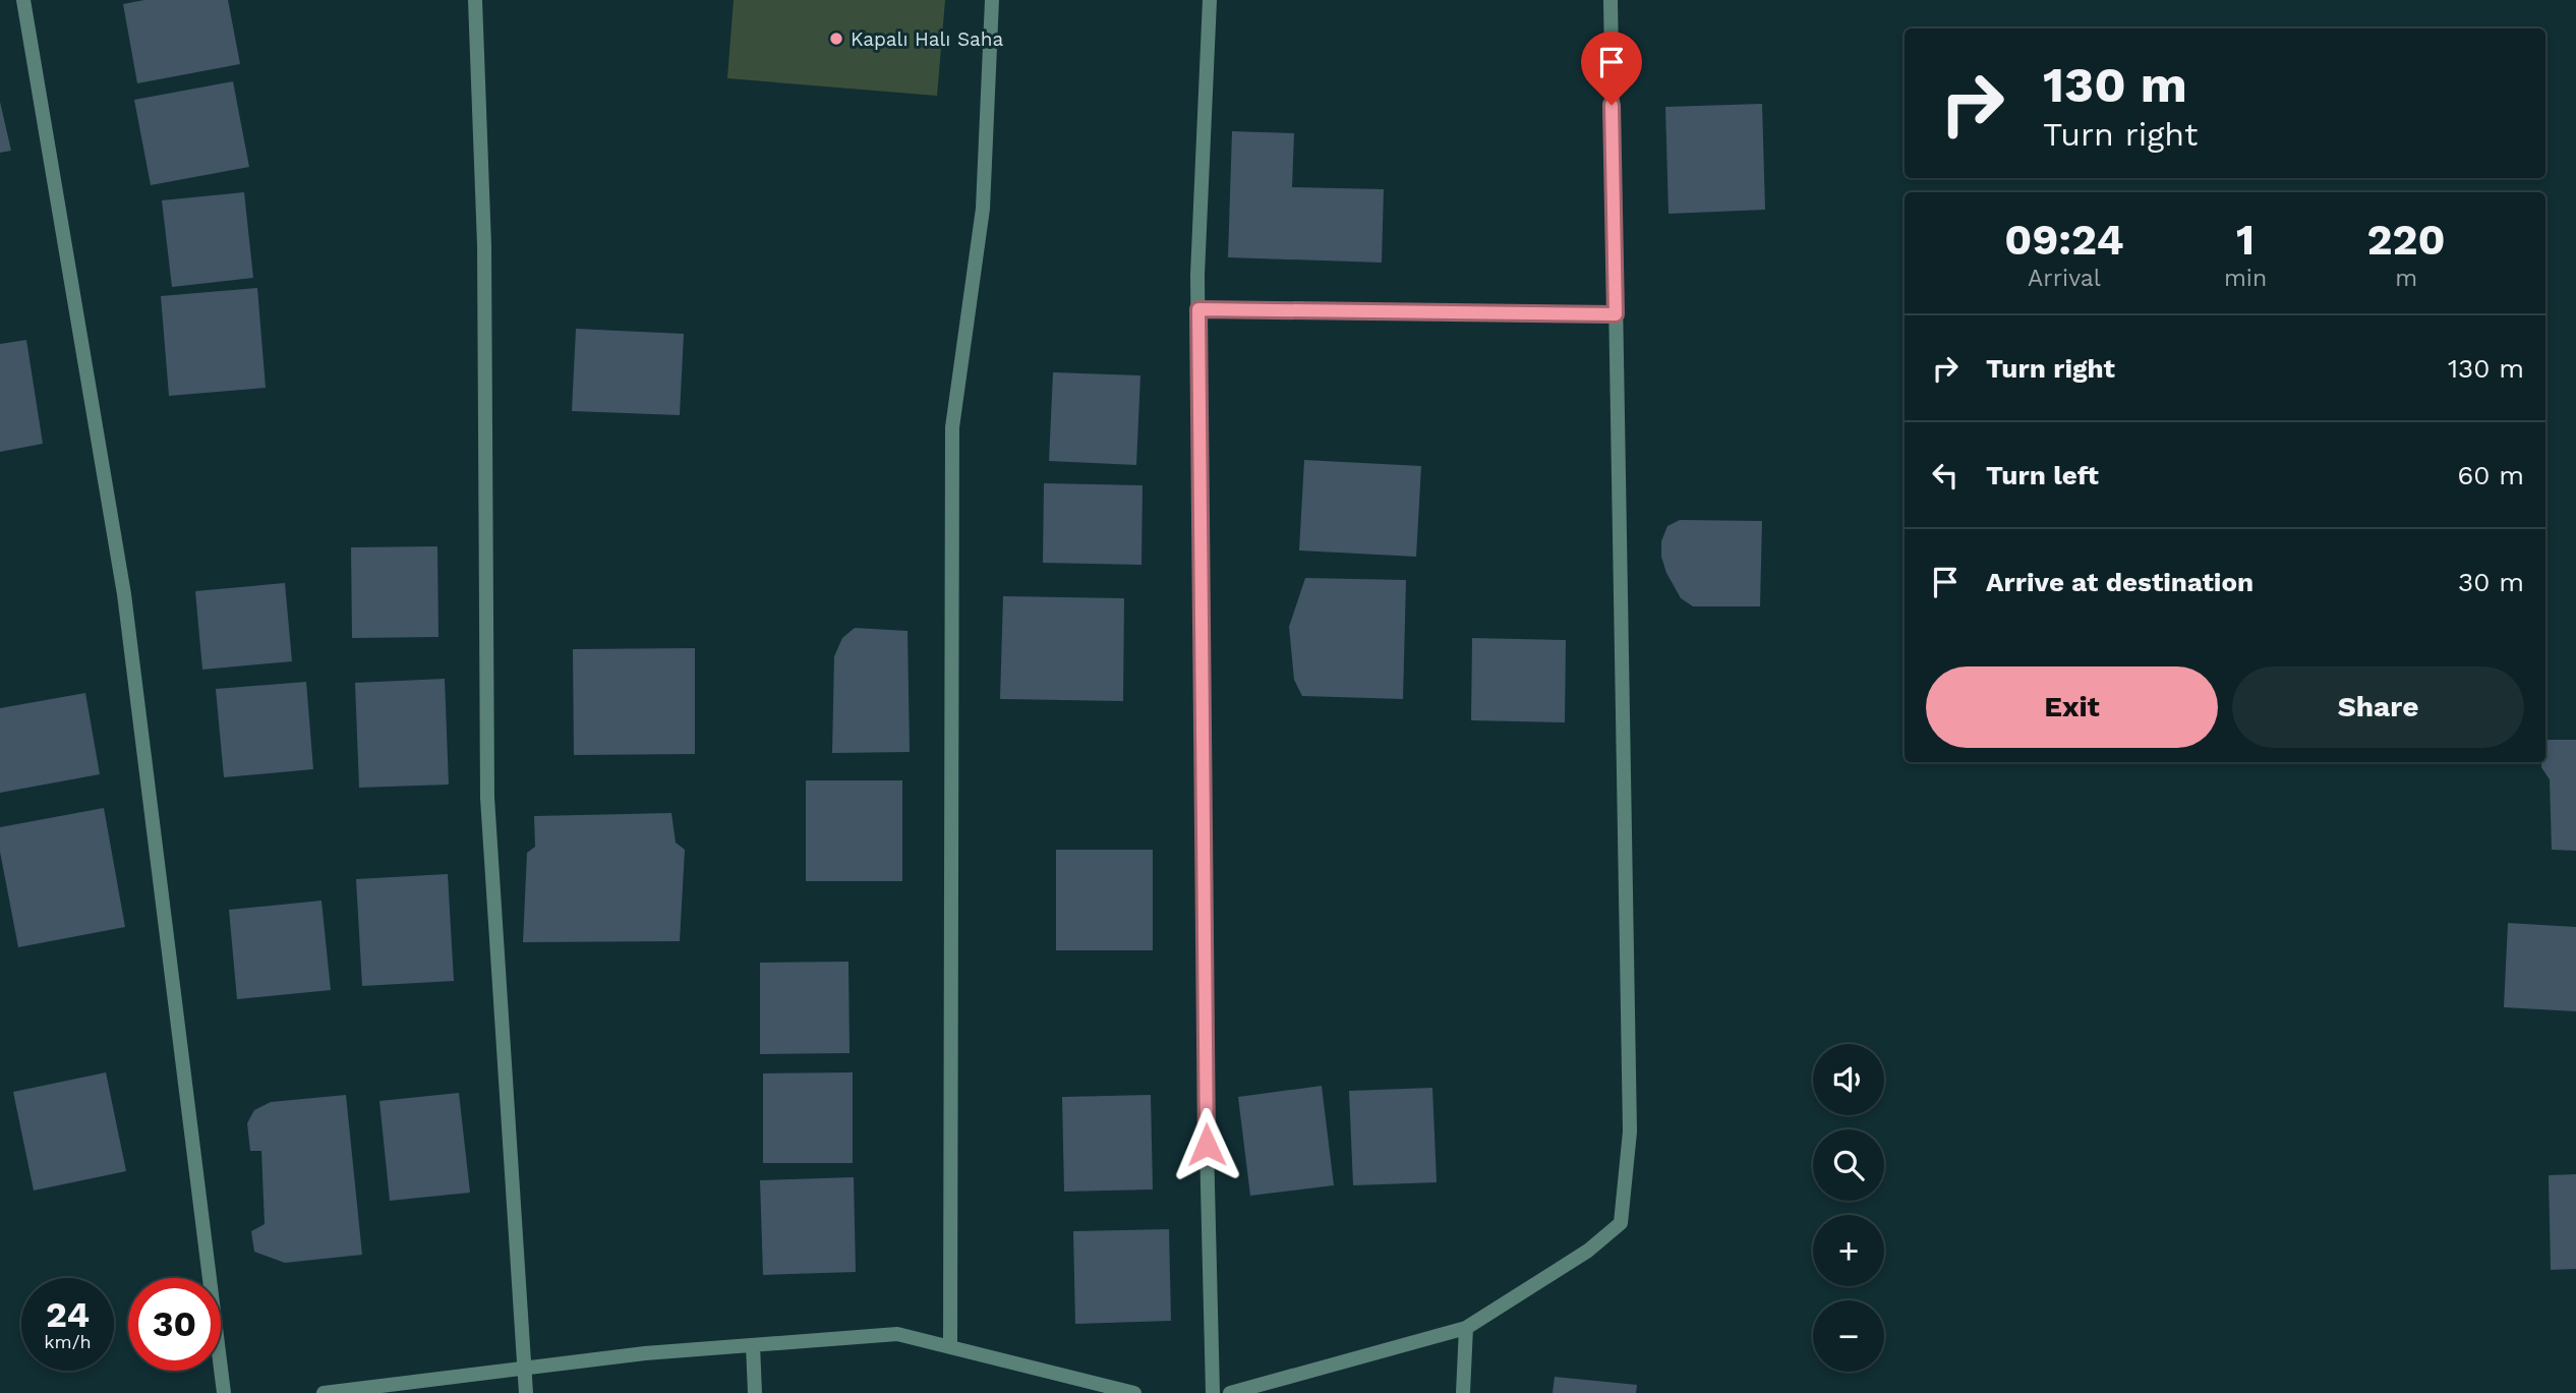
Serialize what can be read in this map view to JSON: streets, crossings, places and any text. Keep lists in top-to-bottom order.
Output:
{
  "places": ["Kapalı Halı Saha"],
  "page": {
    "turn": ["130 m", "Turn right"],
    "eta": [
      "09:24",
      "Arrival",
      "1",
      "min",
      "220",
      "m"
    ],
    "list": [
      {
        "name": "Turn right",
        "value": "130 m"
      },
      {
        "name": "Turn left",
        "value": "60 m"
      },
      {
        "name": "Arrive at destination",
        "value": "30 m"
      }
    ],
    "buttons": ["Exit", "Share"],
    "map_buttons": ["+", "−"],
    "speed": "24 km/h",
    "limit": "30"
  }
}
